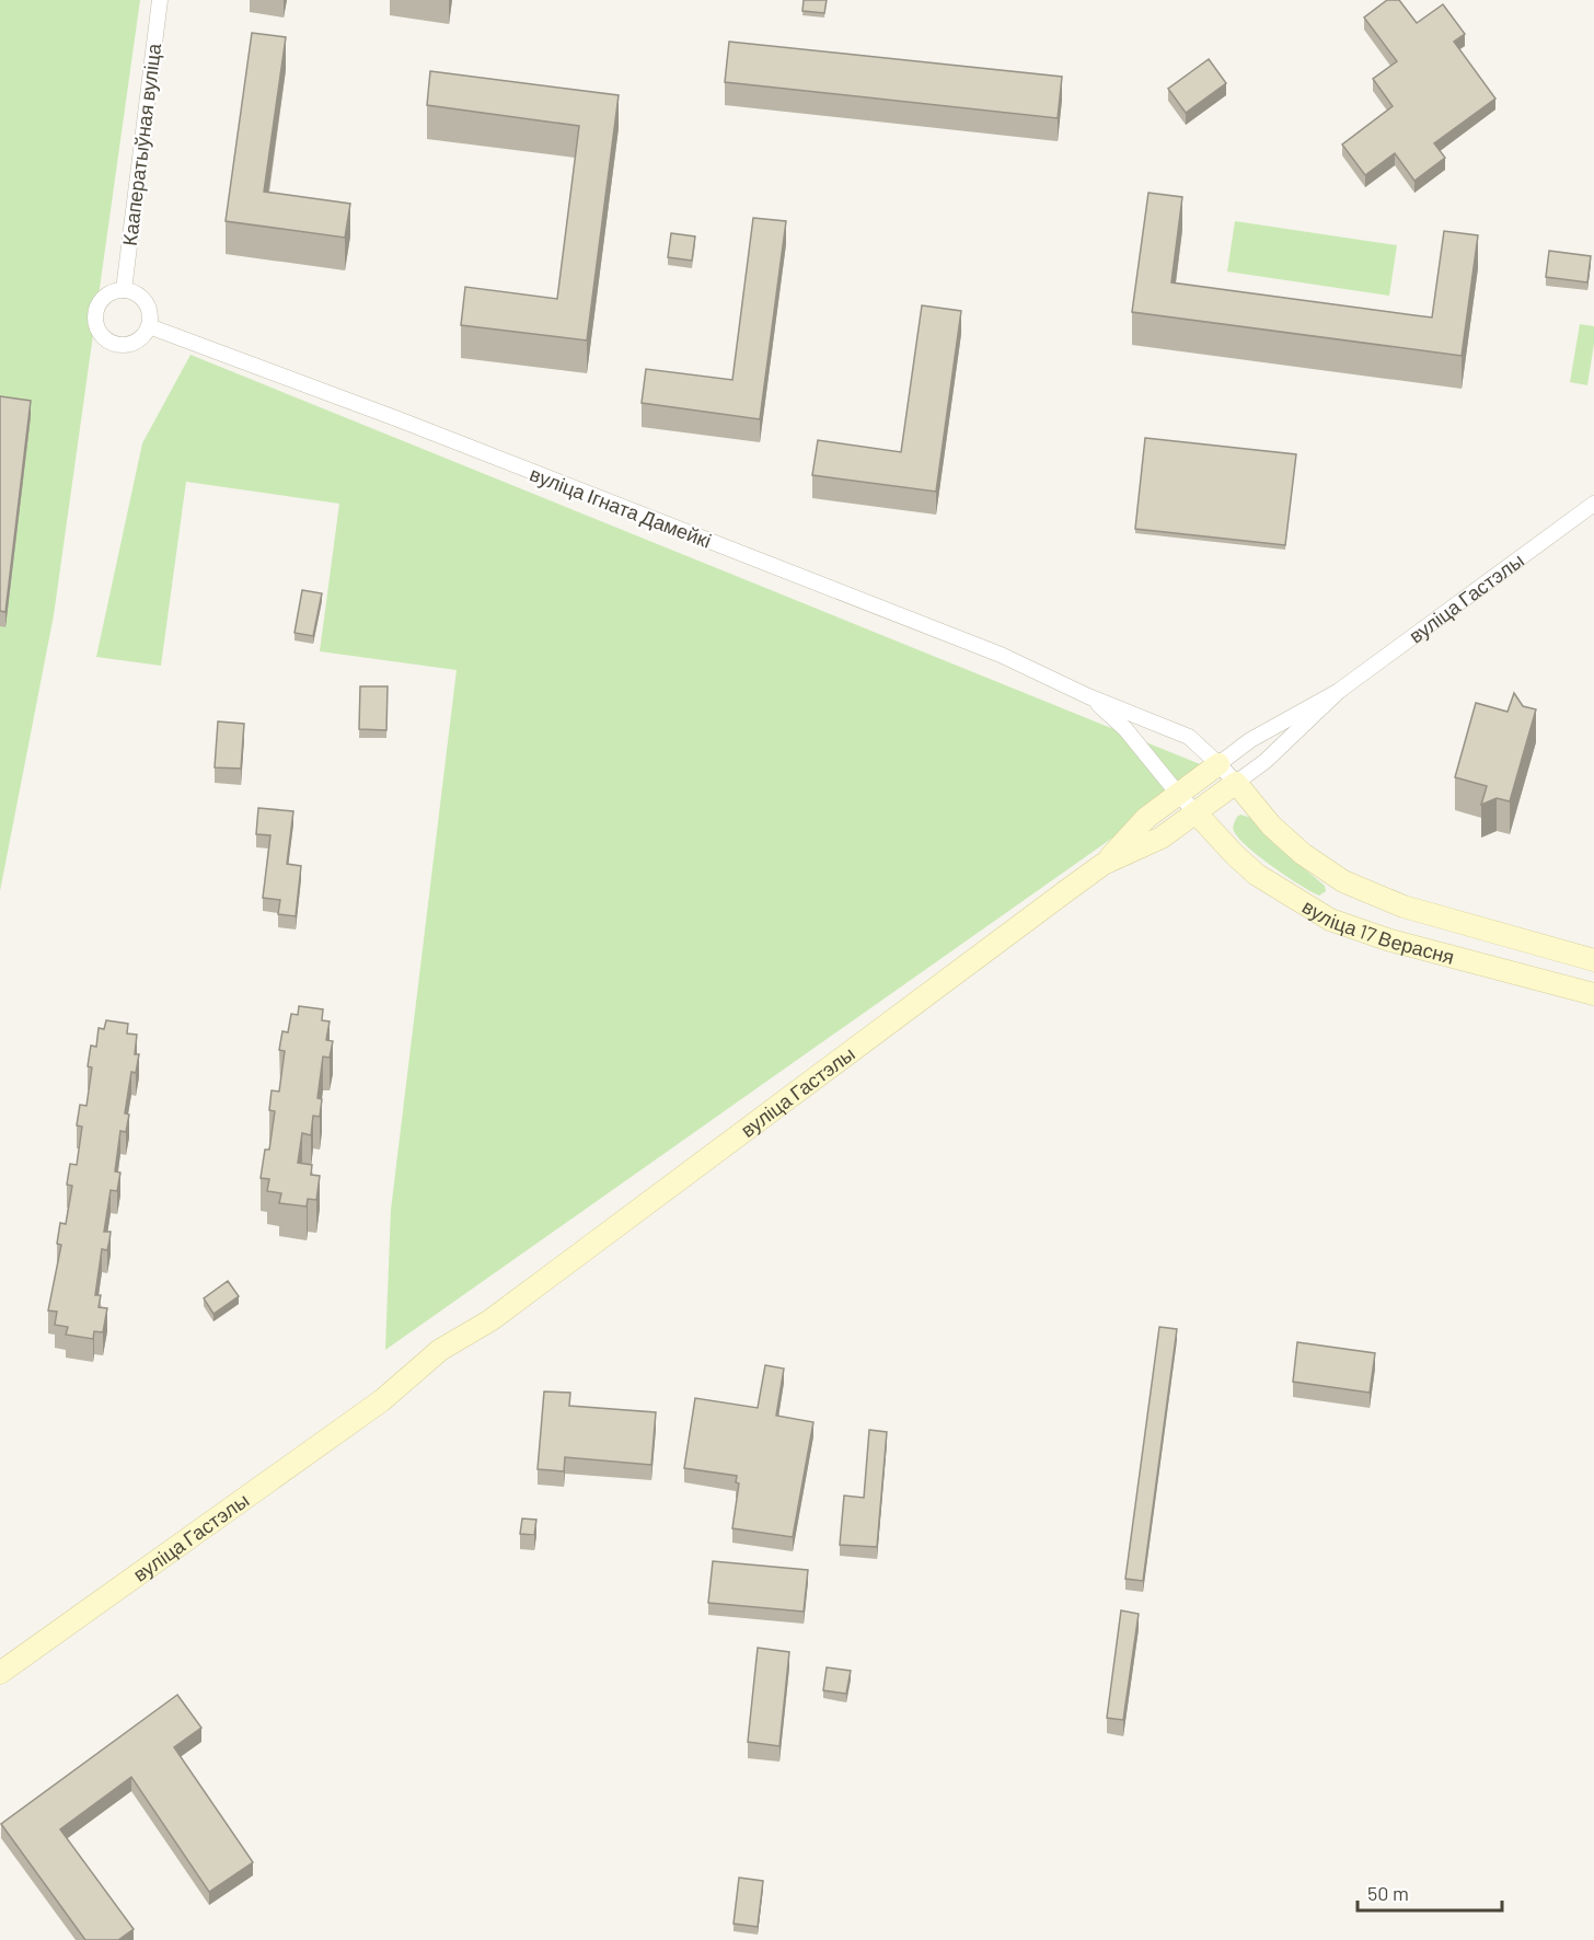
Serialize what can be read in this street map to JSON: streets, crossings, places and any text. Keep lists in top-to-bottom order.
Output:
{
  "streets": {
    "main road": ["вуліца Гастэлы", "вуліца 17 Верасня"],
    "street": ["Кааператыўная вуліца", "вуліца Ігната Дамейкі"]
  },
  "crossings": [
    ["Кааператыўная вуліца", "вуліца Ігната Дамейкі"],
    ["вуліца Ігната Дамейкі", "вуліца Гастэлы"],
    ["вуліца Ігната Дамейкі", "вуліца 17 Верасня"],
    ["вуліца Гастэлы", "вуліца 17 Верасня"]
  ],
  "scale_bar": "50 m"
}
